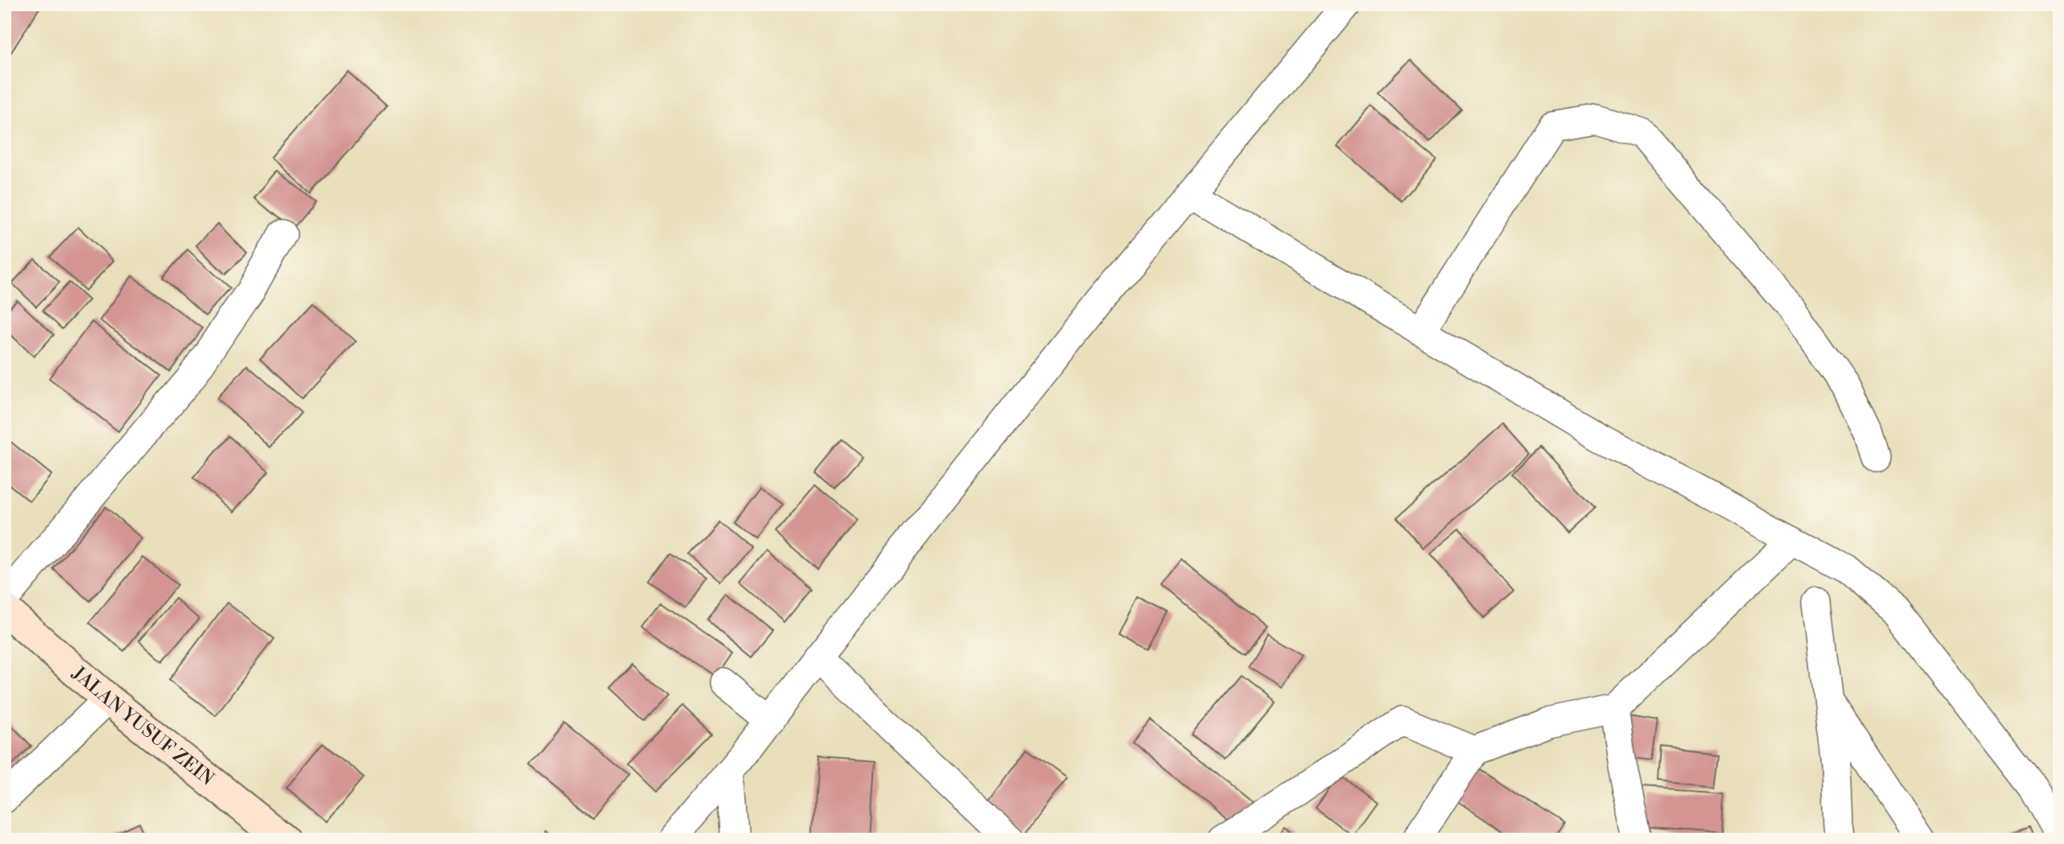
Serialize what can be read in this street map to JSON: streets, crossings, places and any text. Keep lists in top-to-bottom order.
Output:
{
  "streets": {
    "street": ["JALAN YUSUF ZEIN"]
  }
}
